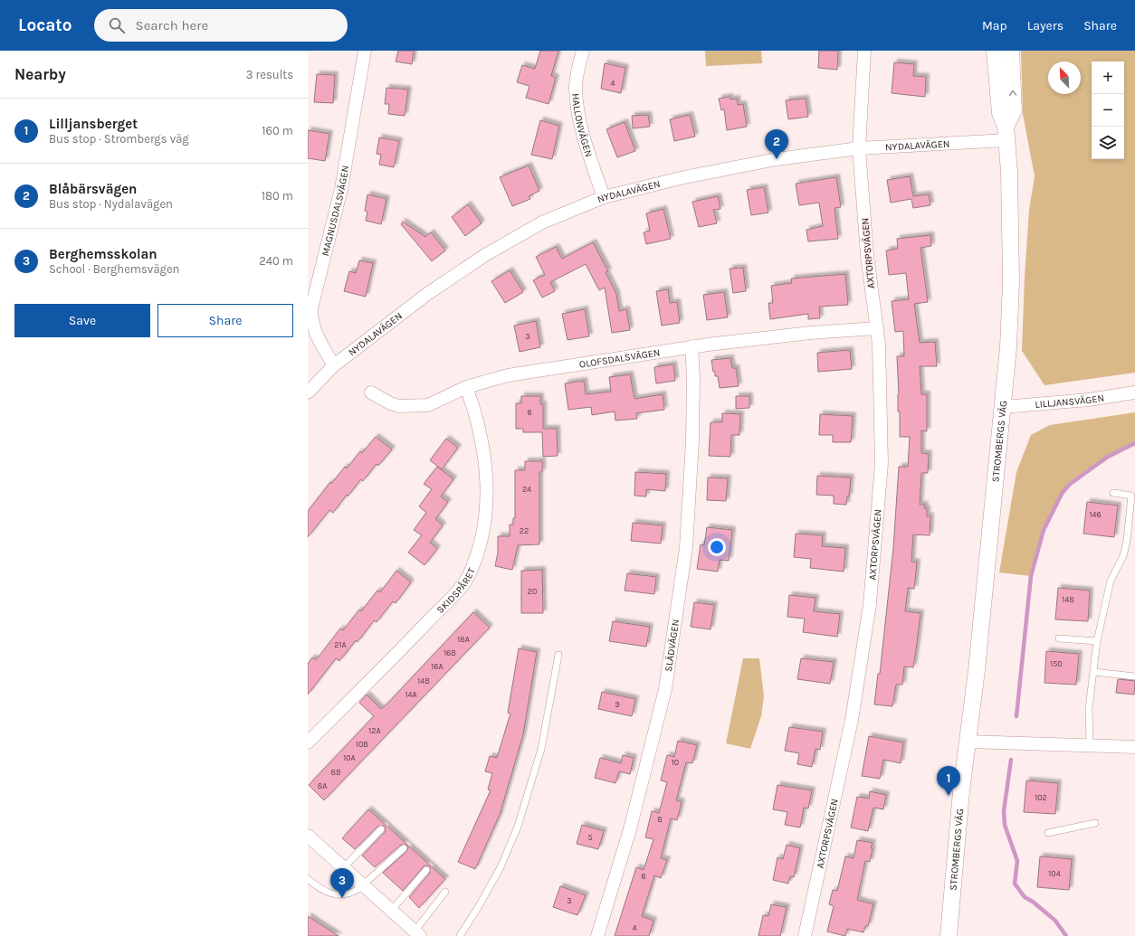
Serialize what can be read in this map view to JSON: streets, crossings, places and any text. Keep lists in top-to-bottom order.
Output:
{
  "streets": {
    "street": [
      "HALLONVÄGEN",
      "NYDALAVÄGEN",
      "MAGNUSDALSVÄGEN",
      "AXTORPSVÄGEN",
      "OLOFSDALSVÄGEN",
      "LILLJANSVÄGEN",
      "STROMBERGS VÄG",
      "SKIDSPÅRET",
      "SLÄDVÄGEN"
    ]
  },
  "crossings": [
    ["HALLONVÄGEN", "NYDALAVÄGEN"],
    ["NYDALAVÄGEN", "MAGNUSDALSVÄGEN"],
    ["NYDALAVÄGEN", "AXTORPSVÄGEN"],
    ["NYDALAVÄGEN", "STROMBERGS VÄG"],
    ["AXTORPSVÄGEN", "OLOFSDALSVÄGEN"],
    ["OLOFSDALSVÄGEN", "SKIDSPÅRET"],
    ["OLOFSDALSVÄGEN", "SLÄDVÄGEN"],
    ["LILLJANSVÄGEN", "STROMBERGS VÄG"]
  ],
  "house_numbers": [
    "4",
    "3",
    "6",
    "24",
    "146",
    "22",
    "20",
    "148",
    "18A",
    "21A",
    "16B",
    "150",
    "16A",
    "14B",
    "14A",
    "9",
    "12A",
    "10B",
    "10A",
    "10",
    "8B",
    "8A",
    "102",
    "8",
    "5",
    "104",
    "6",
    "3",
    "4"
  ],
  "north": "top left",
  "page": {
    "header": "Locato",
    "search": "Search here",
    "nav": ["Map", "Layers", "Share"],
    "heading": ["Nearby", "3 results"],
    "map_buttons": ["+", "−"],
    "list": [
      {
        "mark": "1",
        "name": "Lilljansberget",
        "note": "Bus stop · Strombergs väg",
        "value": "160 m"
      },
      {
        "mark": "2",
        "name": "Blåbärsvägen",
        "note": "Bus stop · Nydalavägen",
        "value": "180 m"
      },
      {
        "mark": "3",
        "name": "Berghemsskolan",
        "note": "School · Berghemsvägen",
        "value": "240 m"
      }
    ],
    "pins": ["2", "1", "3"],
    "buttons": ["Save", "Share"]
  }
}
